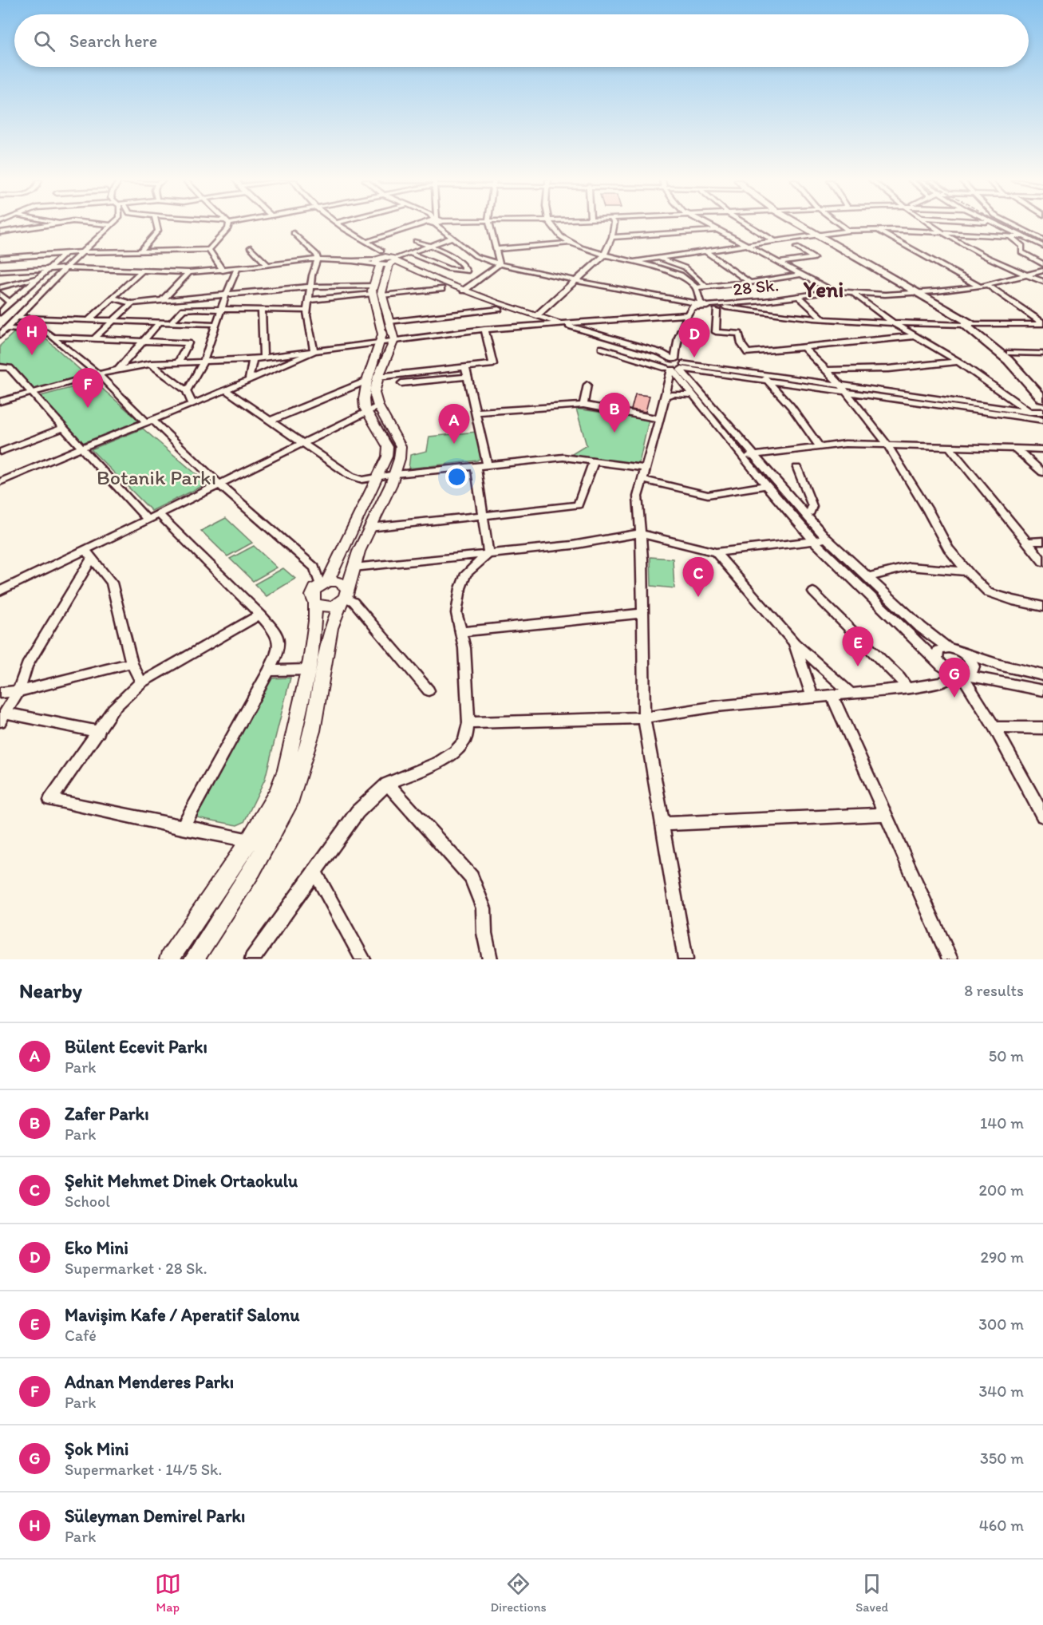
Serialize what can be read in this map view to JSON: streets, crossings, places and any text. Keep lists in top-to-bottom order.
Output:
{
  "streets": {
    "street": ["28 Sk."]
  },
  "districts": ["Yeni"],
  "parks": ["Botanik Parkı"],
  "page": {
    "search": "Search here",
    "pins": [
      "H",
      "D",
      "F",
      "B",
      "A",
      "C",
      "E",
      "G"
    ],
    "heading": ["Nearby", "8 results"],
    "list": [
      {
        "mark": "A",
        "name": "Bülent Ecevit Parkı",
        "note": "Park",
        "value": "50 m"
      },
      {
        "mark": "B",
        "name": "Zafer Parkı",
        "note": "Park",
        "value": "140 m"
      },
      {
        "mark": "C",
        "name": "Şehit Mehmet Dinek Ortaokulu",
        "note": "School",
        "value": "200 m"
      },
      {
        "mark": "D",
        "name": "Eko Mini",
        "note": "Supermarket · 28 Sk.",
        "value": "290 m"
      },
      {
        "mark": "E",
        "name": "Mavişim Kafe / Aperatif Salonu",
        "note": "Café",
        "value": "300 m"
      },
      {
        "mark": "F",
        "name": "Adnan Menderes Parkı",
        "note": "Park",
        "value": "340 m"
      },
      {
        "mark": "G",
        "name": "Şok Mini",
        "note": "Supermarket · 14/5 Sk.",
        "value": "350 m"
      },
      {
        "mark": "H",
        "name": "Süleyman Demirel Parkı",
        "note": "Park",
        "value": "460 m"
      }
    ],
    "nav": ["Map", "Directions", "Saved"]
  }
}
